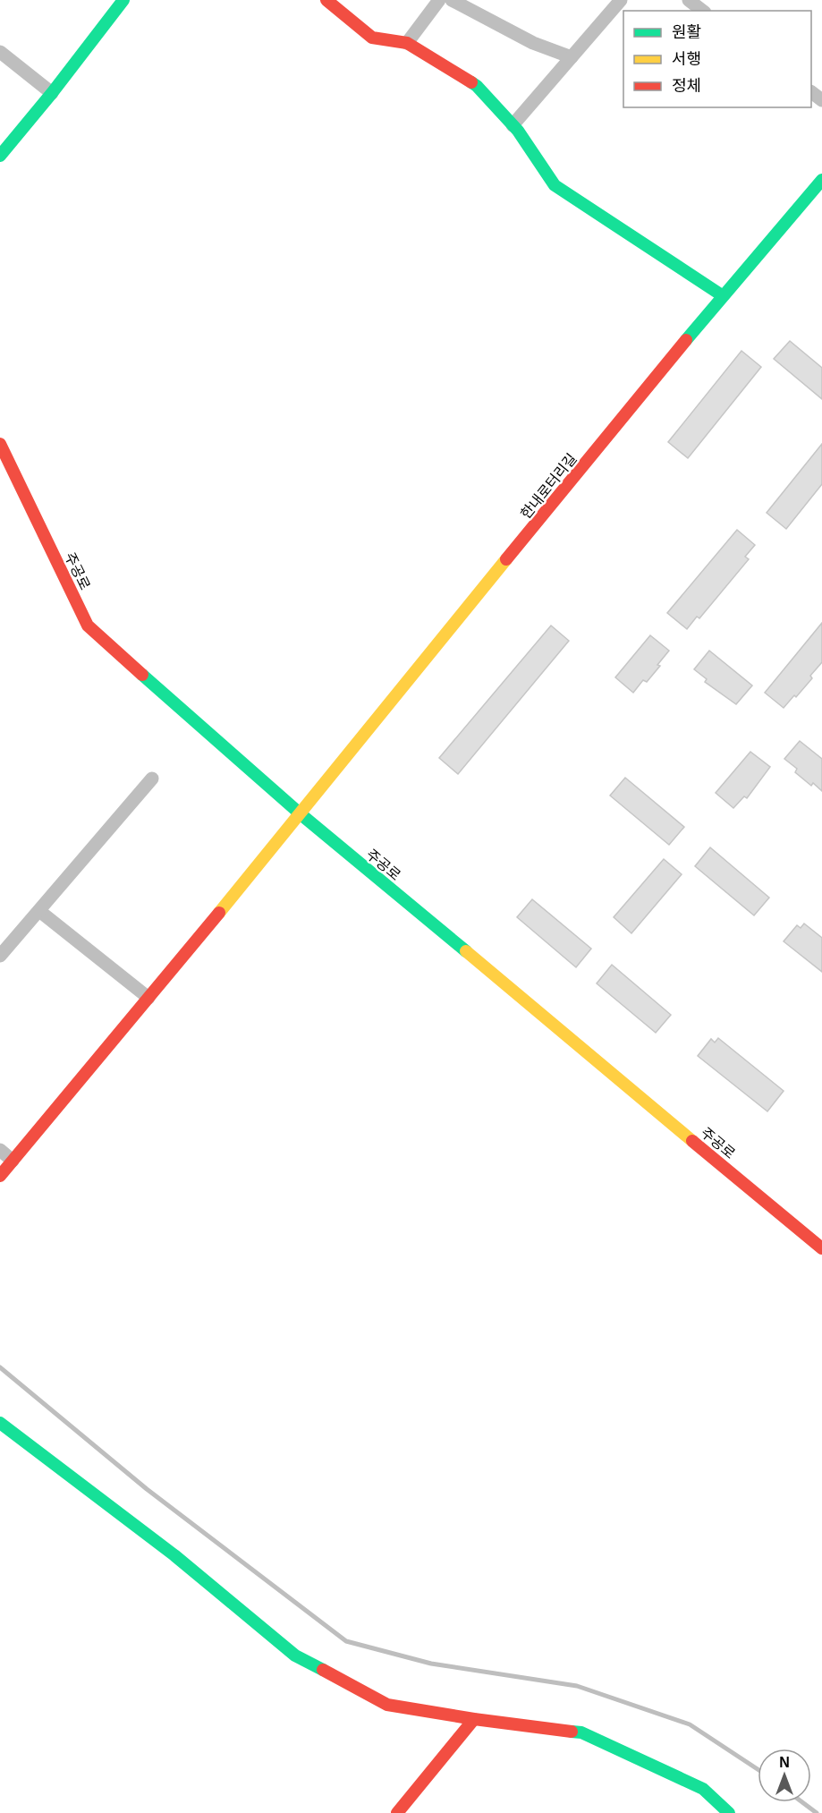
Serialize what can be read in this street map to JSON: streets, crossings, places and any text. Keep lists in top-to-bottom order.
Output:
{
  "streets": {
    "street": ["한내로터리길", "주공로"]
  },
  "crossings": [
    ["한내로터리길", "주공로"]
  ],
  "legend": ["원활", "서행", "정체"],
  "north": "top"
}
